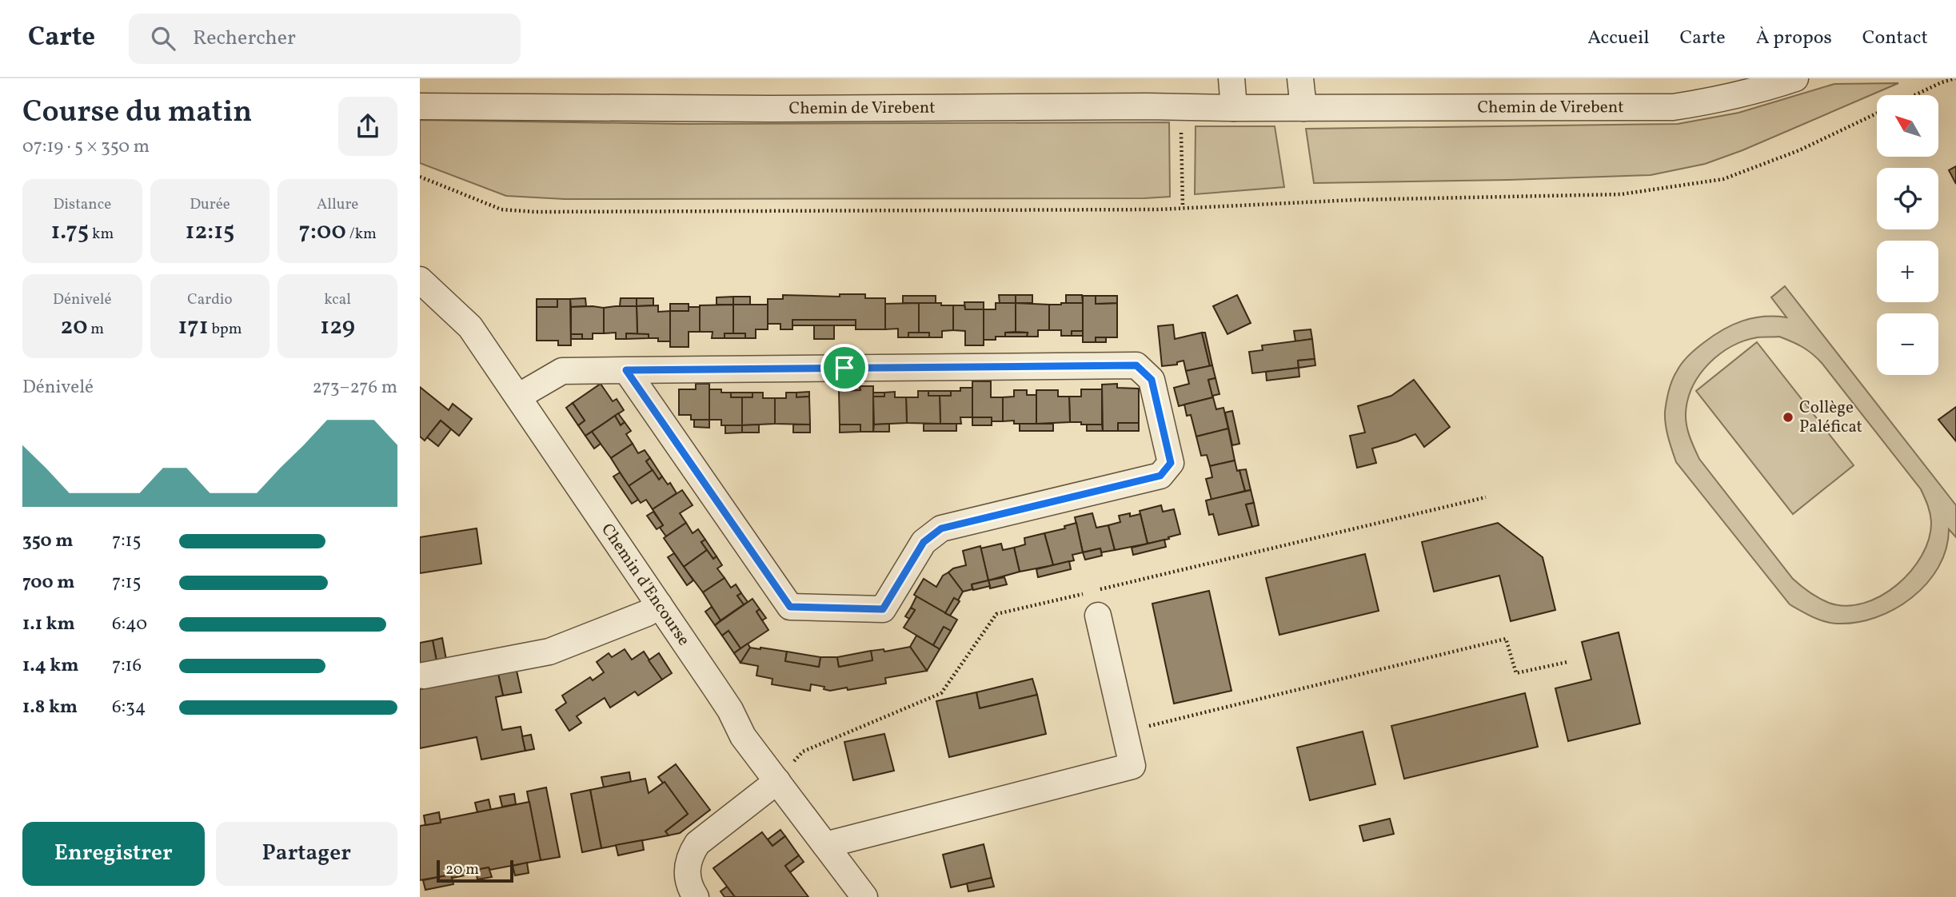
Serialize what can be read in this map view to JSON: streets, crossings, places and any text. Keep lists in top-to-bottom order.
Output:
{
  "streets": {
    "street": ["Chemin de Virebent", "Chemin d'Encourse"]
  },
  "places": ["Collège Paléficat"],
  "scale_bar": "20 m",
  "north": "top left",
  "page": {
    "header": "Carte",
    "search": "Rechercher",
    "nav": [
      "Accueil",
      "Carte",
      "À propos",
      "Contact"
    ],
    "heading": ["Course du matin", "07:19 · 5 × 350 m"],
    "map_buttons": ["+", "−"],
    "stats": [
      ["Distance", "1.75 km"],
      ["Durée", "12:15"],
      ["Allure", "7:00 /km"],
      ["Dénivelé", "20 m"],
      ["Cardio", "171 bpm"],
      ["kcal", "129"]
    ],
    "chart": ["Dénivelé", "273–276 m"],
    "list": [
      {
        "name": "350 m",
        "note": "7:15"
      },
      {
        "name": "700 m",
        "note": "7:15"
      },
      {
        "name": "1.1 km",
        "note": "6:40"
      },
      {
        "name": "1.4 km",
        "note": "7:16"
      },
      {
        "name": "1.8 km",
        "note": "6:34"
      }
    ],
    "buttons": ["Enregistrer", "Partager"],
    "scale": "20 m"
  }
}
